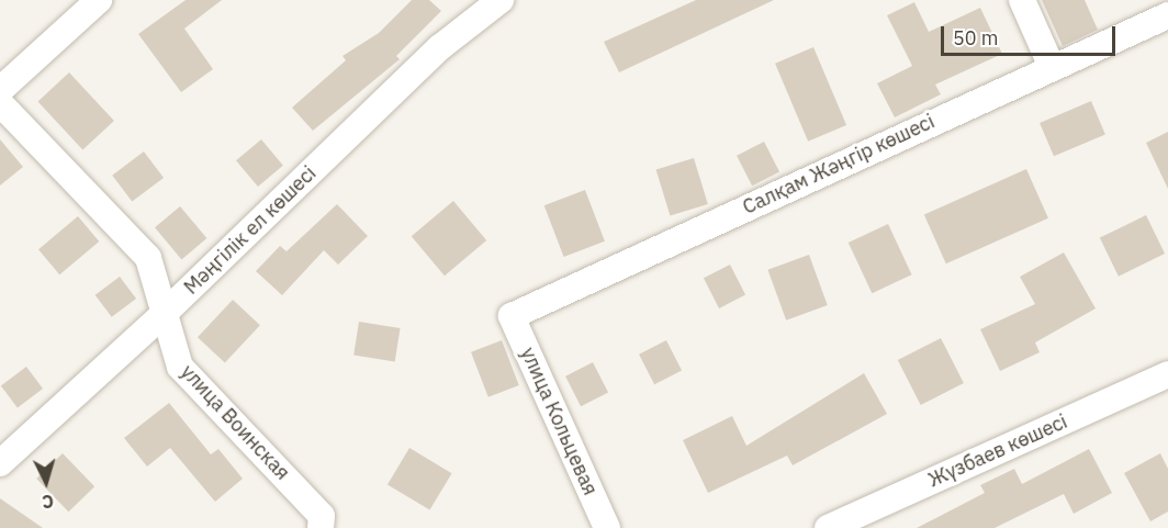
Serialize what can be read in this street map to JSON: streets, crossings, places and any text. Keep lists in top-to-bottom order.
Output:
{
  "streets": {
    "street": [
      "Салқам Жәңгір көшесі",
      "Мәңгілік ел көшесі",
      "улица Кольцевая",
      "улица Воинская",
      "Жүзбаев көшесі"
    ]
  },
  "crossings": [
    ["Салқам Жәңгір көшесі", "улица Кольцевая"],
    ["Мәңгілік ел көшесі", "улица Воинская"]
  ],
  "scale_bar": "50 m",
  "north": "bottom"
}
